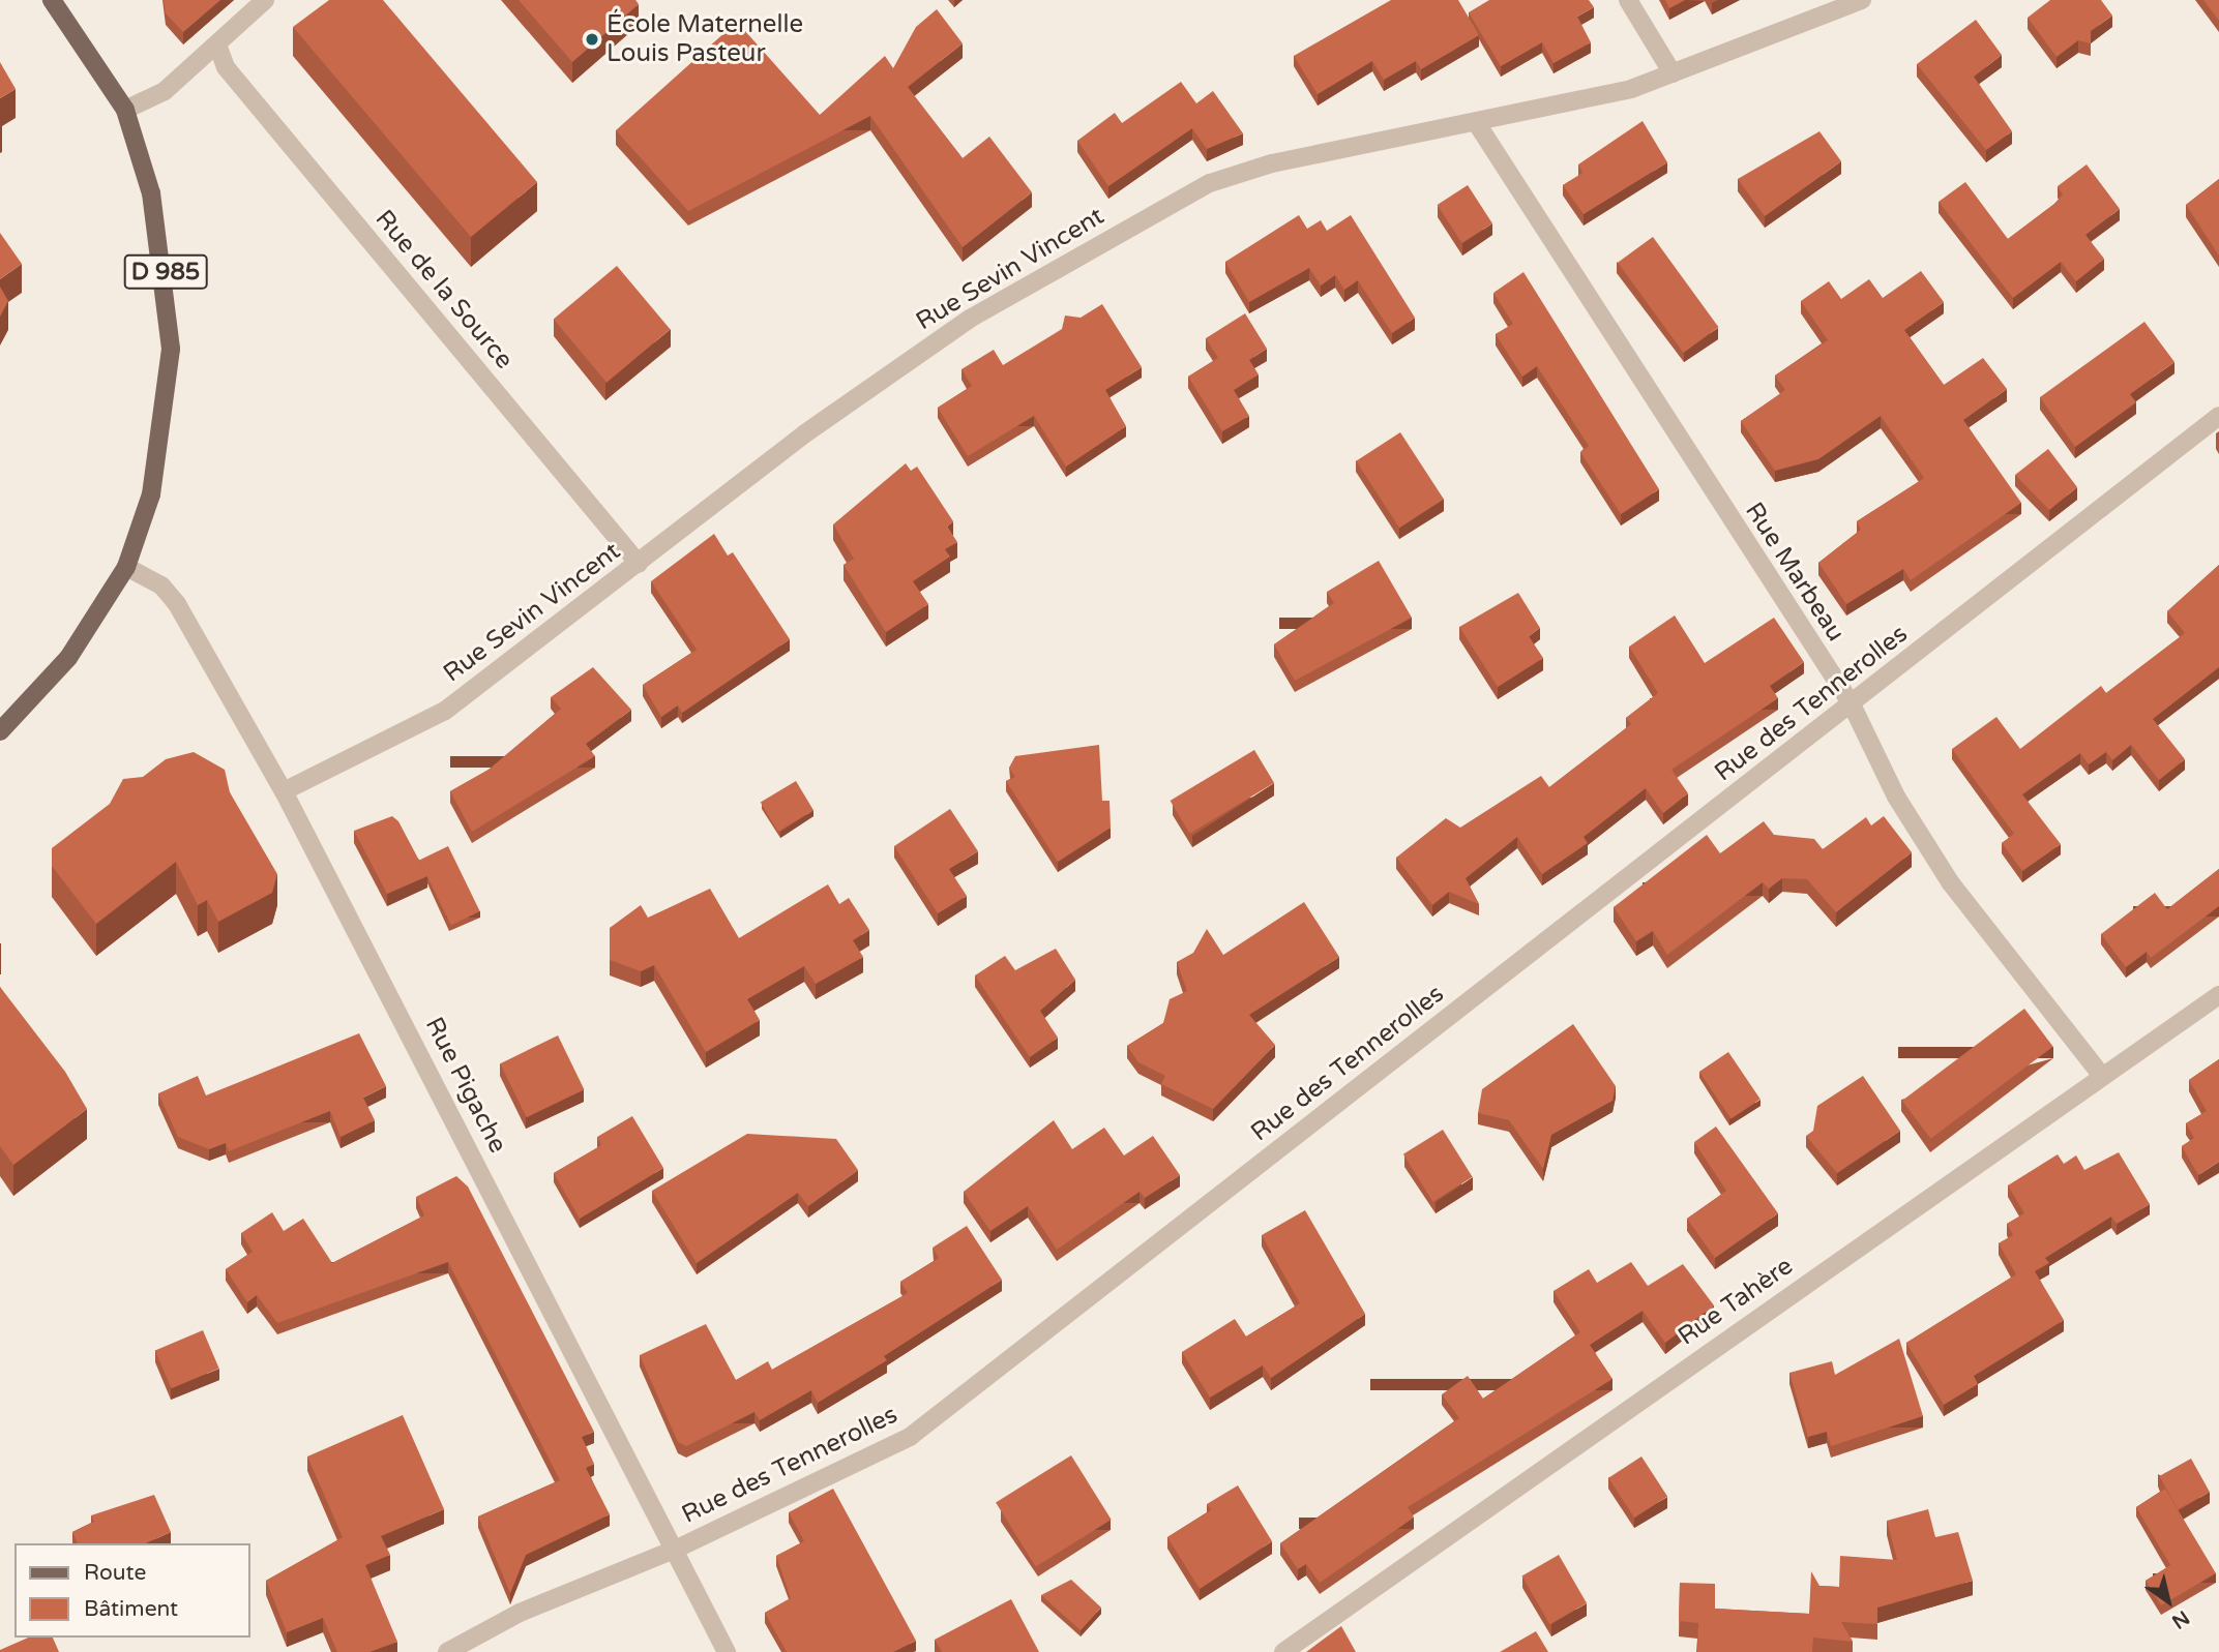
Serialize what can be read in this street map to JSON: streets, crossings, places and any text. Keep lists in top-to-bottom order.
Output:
{
  "streets": {
    "main road": ["D 985"],
    "street": [
      "Rue Sevin Vincent",
      "Rue de la Source",
      "Rue Marbeau",
      "Rue des Tennerolles",
      "Rue Pigache",
      "Rue Tahère"
    ]
  },
  "crossings": [
    ["Rue Sevin Vincent", "Rue de la Source"],
    ["Rue Sevin Vincent", "Rue Marbeau"],
    ["Rue Sevin Vincent", "Rue Pigache"],
    ["D 985", "Rue Pigache"],
    ["Rue Marbeau", "Rue des Tennerolles"],
    ["Rue Marbeau", "Rue Tahère"],
    ["Rue des Tennerolles", "Rue Pigache"]
  ],
  "places": ["École Maternelle Louis Pasteur"],
  "legend": ["Route", "Bâtiment"],
  "north": "bottom right"
}
